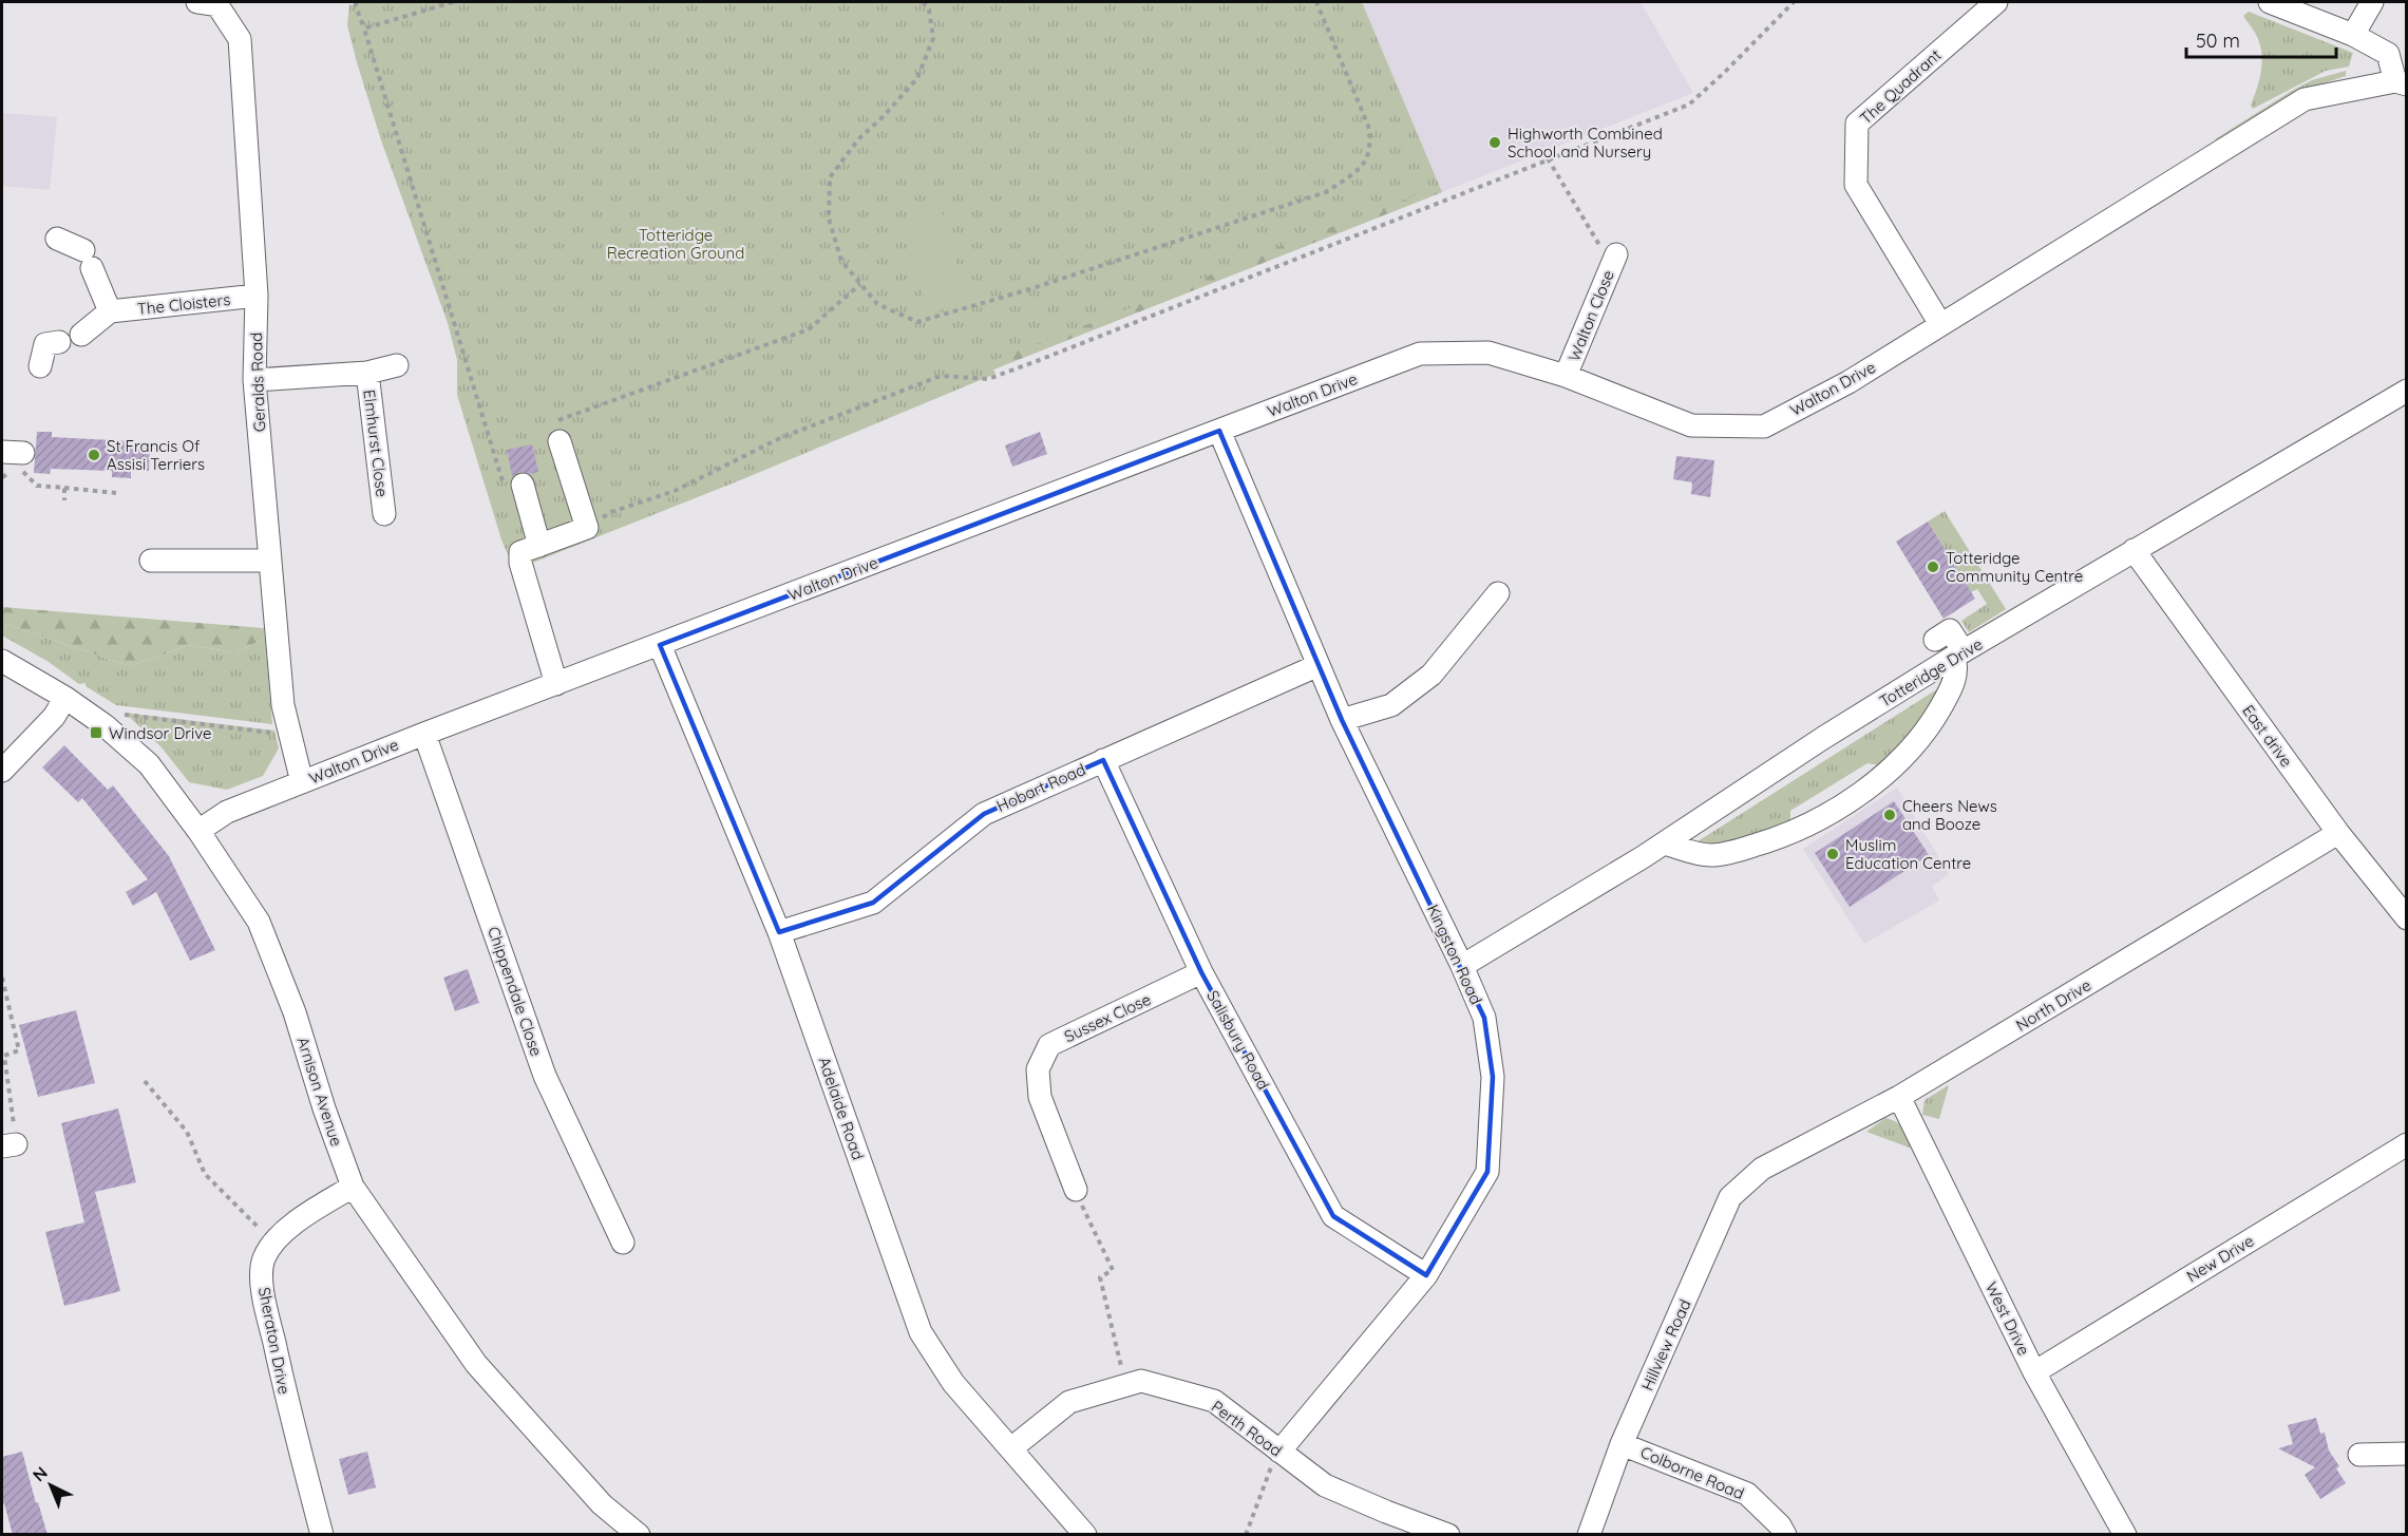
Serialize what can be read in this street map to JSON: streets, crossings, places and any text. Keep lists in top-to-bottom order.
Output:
{
  "streets": {
    "street": [
      "The Quadrant",
      "The Cloisters",
      "Walton Close",
      "Geralds Road",
      "Walton Drive",
      "Elmhurst Close",
      "Totteridge Drive",
      "East drive",
      "Hobart Road",
      "Kingston Road",
      "Chippendale Close",
      "North Drive",
      "Sussex Close",
      "Salisbury Road",
      "Arnison Avenue",
      "Adelaide Road",
      "New Drive",
      "West Drive",
      "Sheraton Drive",
      "Hillview Road",
      "Perth Road",
      "Colborne Road"
    ]
  },
  "crossings": [
    ["The Quadrant", "Walton Drive"],
    ["The Cloisters", "Geralds Road"],
    ["Walton Close", "Walton Drive"],
    ["Geralds Road", "Walton Drive"],
    ["Geralds Road", "Elmhurst Close"],
    ["Walton Drive", "Kingston Road"],
    ["Walton Drive", "Chippendale Close"],
    ["Walton Drive", "Arnison Avenue"],
    ["Walton Drive", "Adelaide Road"],
    ["Totteridge Drive", "East drive"],
    ["Totteridge Drive", "Kingston Road"],
    ["East drive", "North Drive"],
    ["Hobart Road", "Kingston Road"],
    ["Hobart Road", "Salisbury Road"],
    ["Hobart Road", "Adelaide Road"],
    ["Kingston Road", "Salisbury Road"],
    ["Kingston Road", "Perth Road"],
    ["North Drive", "West Drive"],
    ["North Drive", "Hillview Road"],
    ["Sussex Close", "Salisbury Road"],
    ["Arnison Avenue", "Sheraton Drive"],
    ["Adelaide Road", "Perth Road"],
    ["New Drive", "West Drive"],
    ["Hillview Road", "Colborne Road"]
  ],
  "parks": ["Totteridge Recreation Ground"],
  "places": {
    "other": [
      "Highworth Combined School and Nursery",
      "St Francis Of Assisi Terriers",
      "Totteridge Community Centre",
      "Cheers News and Booze",
      "Muslim Education Centre"
    ],
    "transit": ["Windsor Drive"]
  },
  "scale_bar": "50 m",
  "north": "top left"
}
